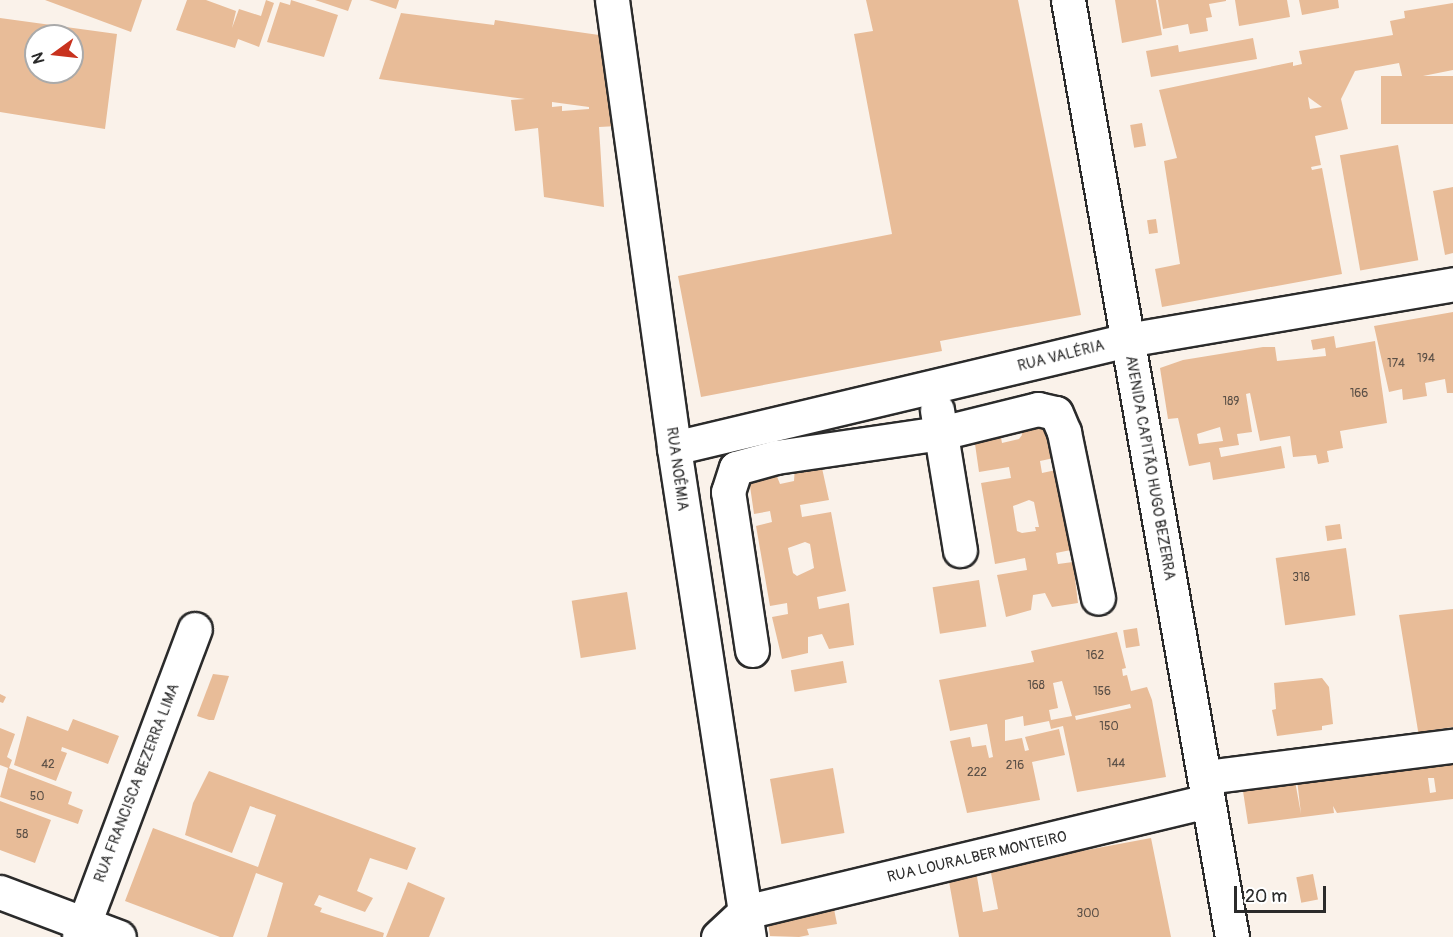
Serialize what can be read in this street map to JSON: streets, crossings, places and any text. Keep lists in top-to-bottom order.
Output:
{
  "streets": {
    "street": [
      "RUA VALÉRIA",
      "AVENIDA CAPITÃO HUGO BEZERRA",
      "RUA NOÊMIA",
      "RUA FRANCISCA BEZERRA LIMA",
      "RUA LOURALBER MONTEIRO"
    ]
  },
  "crossings": [
    ["RUA VALÉRIA", "AVENIDA CAPITÃO HUGO BEZERRA"],
    ["RUA VALÉRIA", "RUA NOÊMIA"],
    ["AVENIDA CAPITÃO HUGO BEZERRA", "RUA LOURALBER MONTEIRO"],
    ["RUA NOÊMIA", "RUA LOURALBER MONTEIRO"]
  ],
  "house_numbers": [
    "194",
    "174",
    "166",
    "189",
    "318",
    "162",
    "168",
    "156",
    "150",
    "144",
    "42",
    "216",
    "222",
    "50",
    "58",
    "300"
  ],
  "scale_bar": "20 m",
  "north": "left"
}
